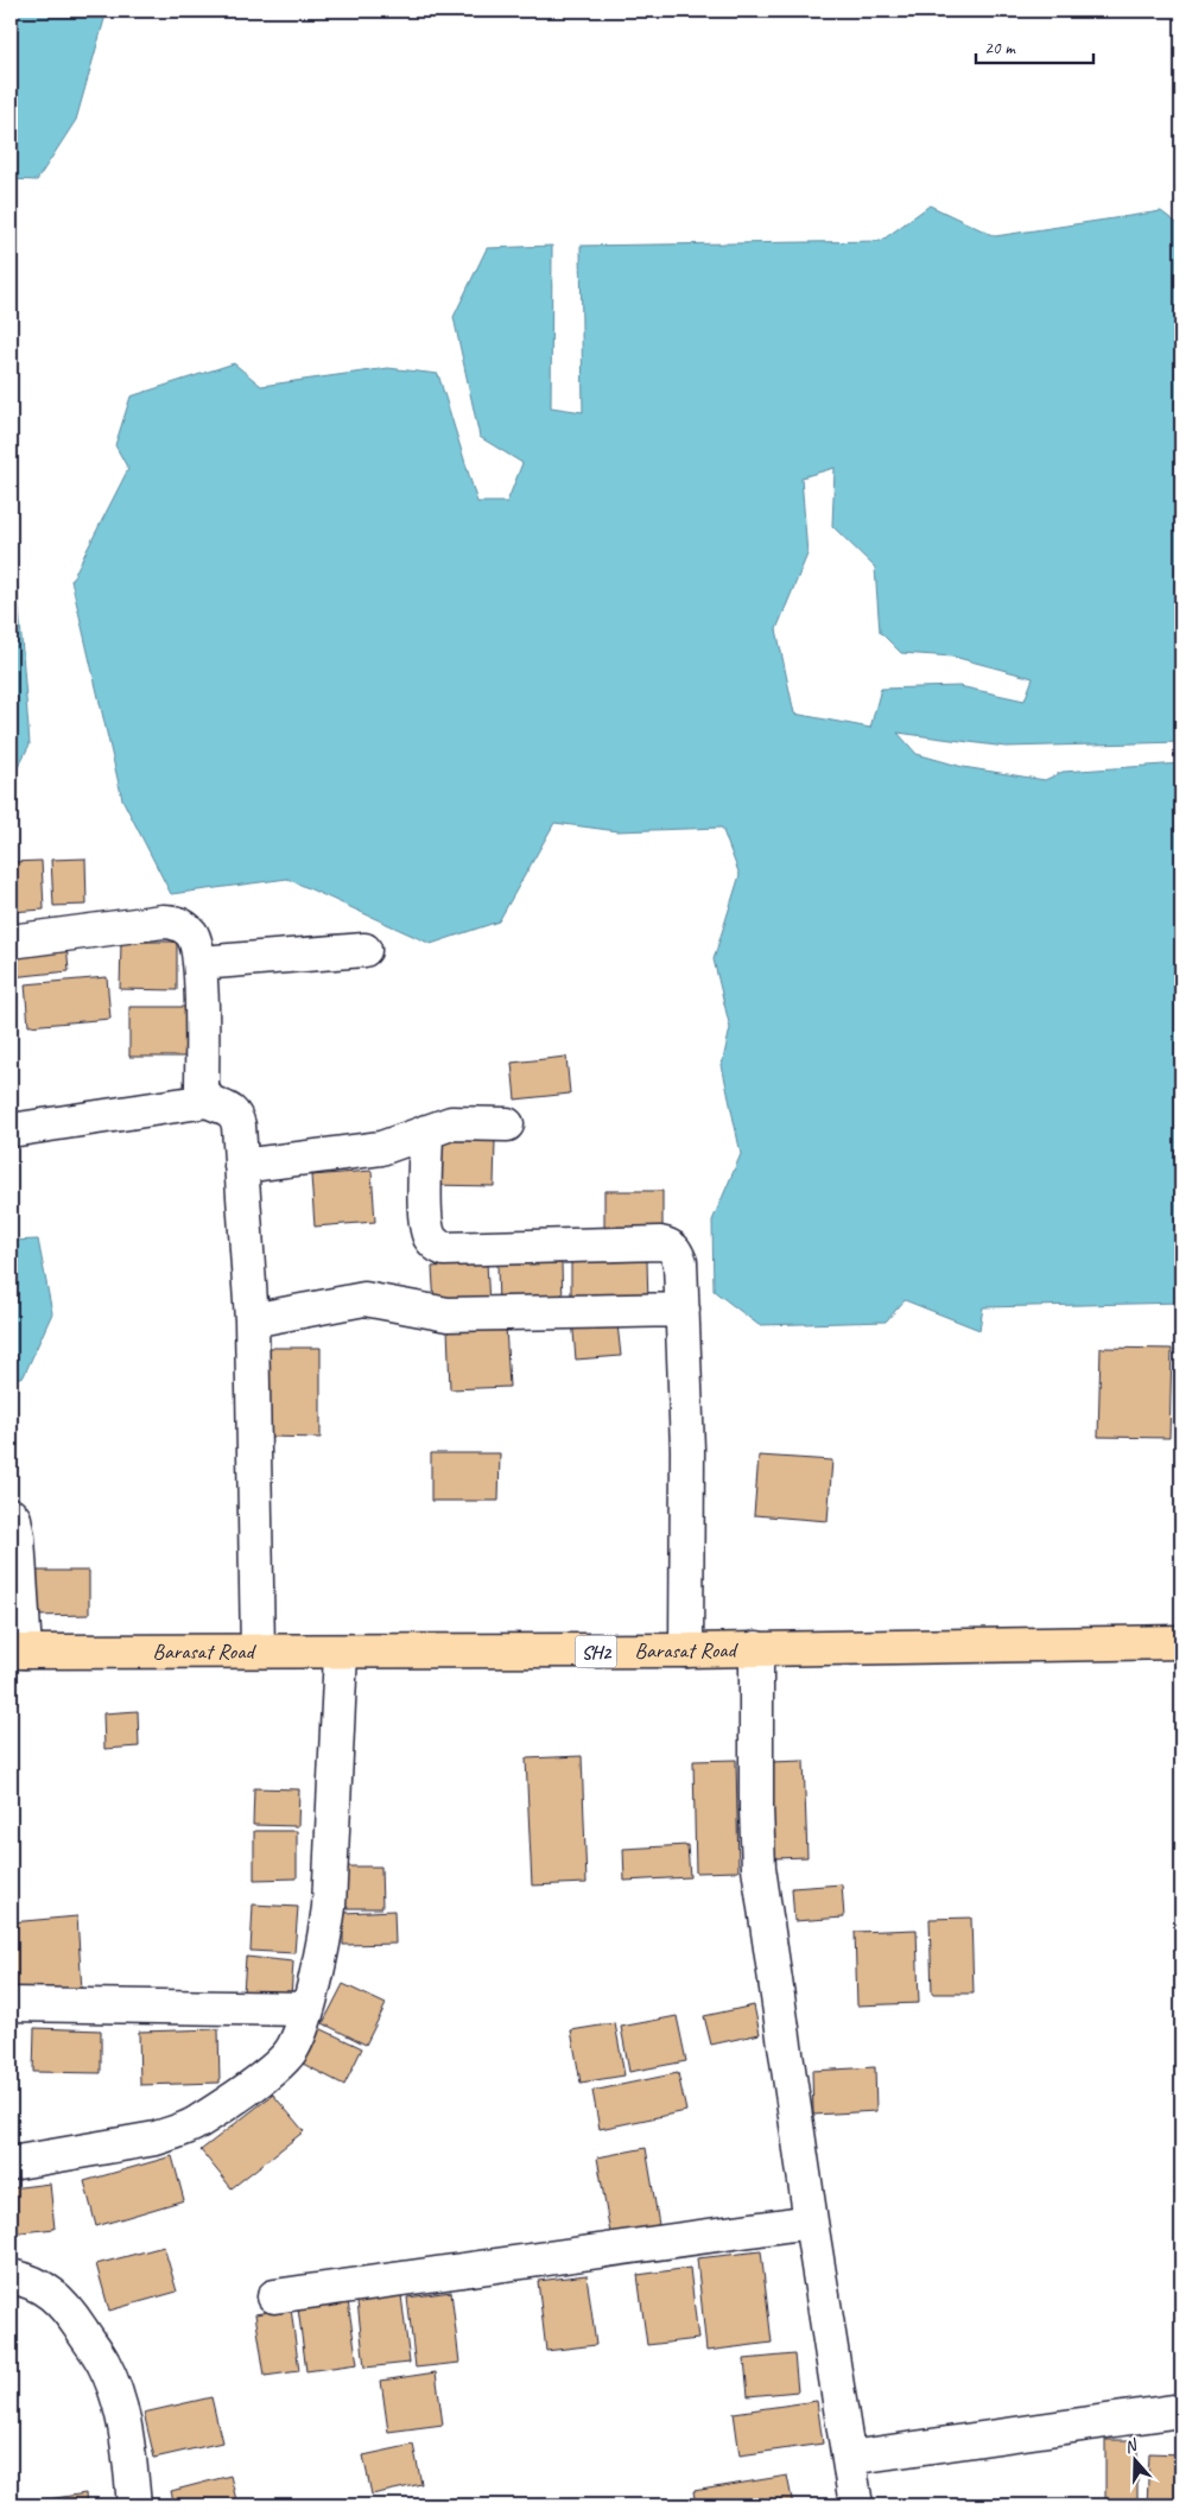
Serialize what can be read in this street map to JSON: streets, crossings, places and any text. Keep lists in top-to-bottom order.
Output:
{
  "streets": {
    "main road": ["Barasat Road", "SH2"]
  },
  "scale_bar": "20 m",
  "north": "top"
}
